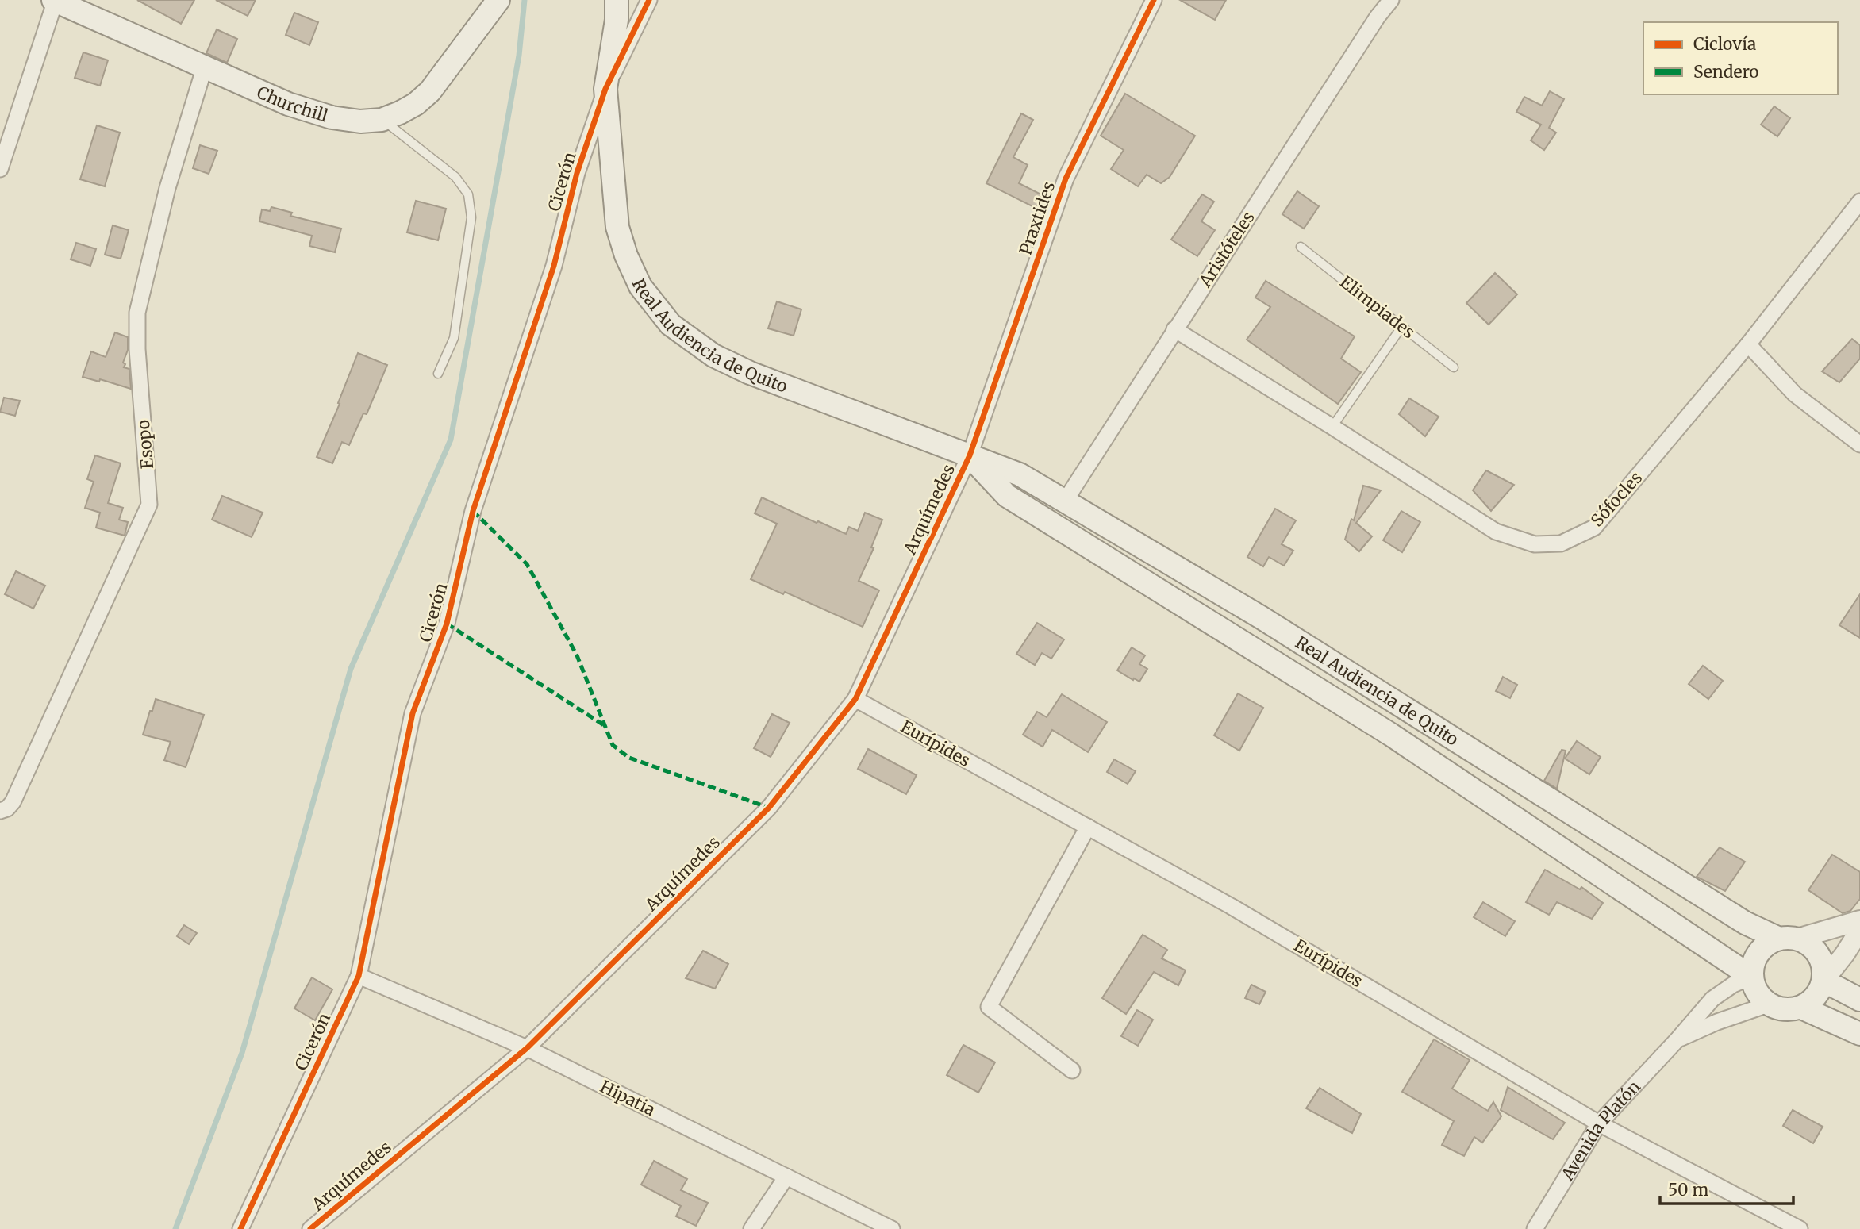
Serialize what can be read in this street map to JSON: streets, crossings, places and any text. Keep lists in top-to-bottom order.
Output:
{
  "streets": {
    "main road": ["Churchill", "Real Audiencia de Quito"],
    "street": [
      "Cicerón",
      "Praxtides",
      "Aristóteles",
      "Esopo",
      "Sófocles",
      "Arquímedes",
      "Eurípides",
      "Hipatia",
      "Avenida Platón"
    ],
    "lane": ["Elimpiades"]
  },
  "crossings": [
    ["Churchill", "Esopo"],
    ["Cicerón", "Real Audiencia de Quito"],
    ["Cicerón", "Hipatia"],
    ["Praxtides", "Real Audiencia de Quito"],
    ["Praxtides", "Arquímedes"],
    ["Aristóteles", "Real Audiencia de Quito"],
    ["Aristóteles", "Sófocles"],
    ["Real Audiencia de Quito", "Arquímedes"],
    ["Real Audiencia de Quito", "Avenida Platón"],
    ["Arquímedes", "Eurípides"],
    ["Arquímedes", "Hipatia"],
    ["Eurípides", "Avenida Platón"]
  ],
  "legend": ["Ciclovía", "Sendero"],
  "scale_bar": "50 m"
}
